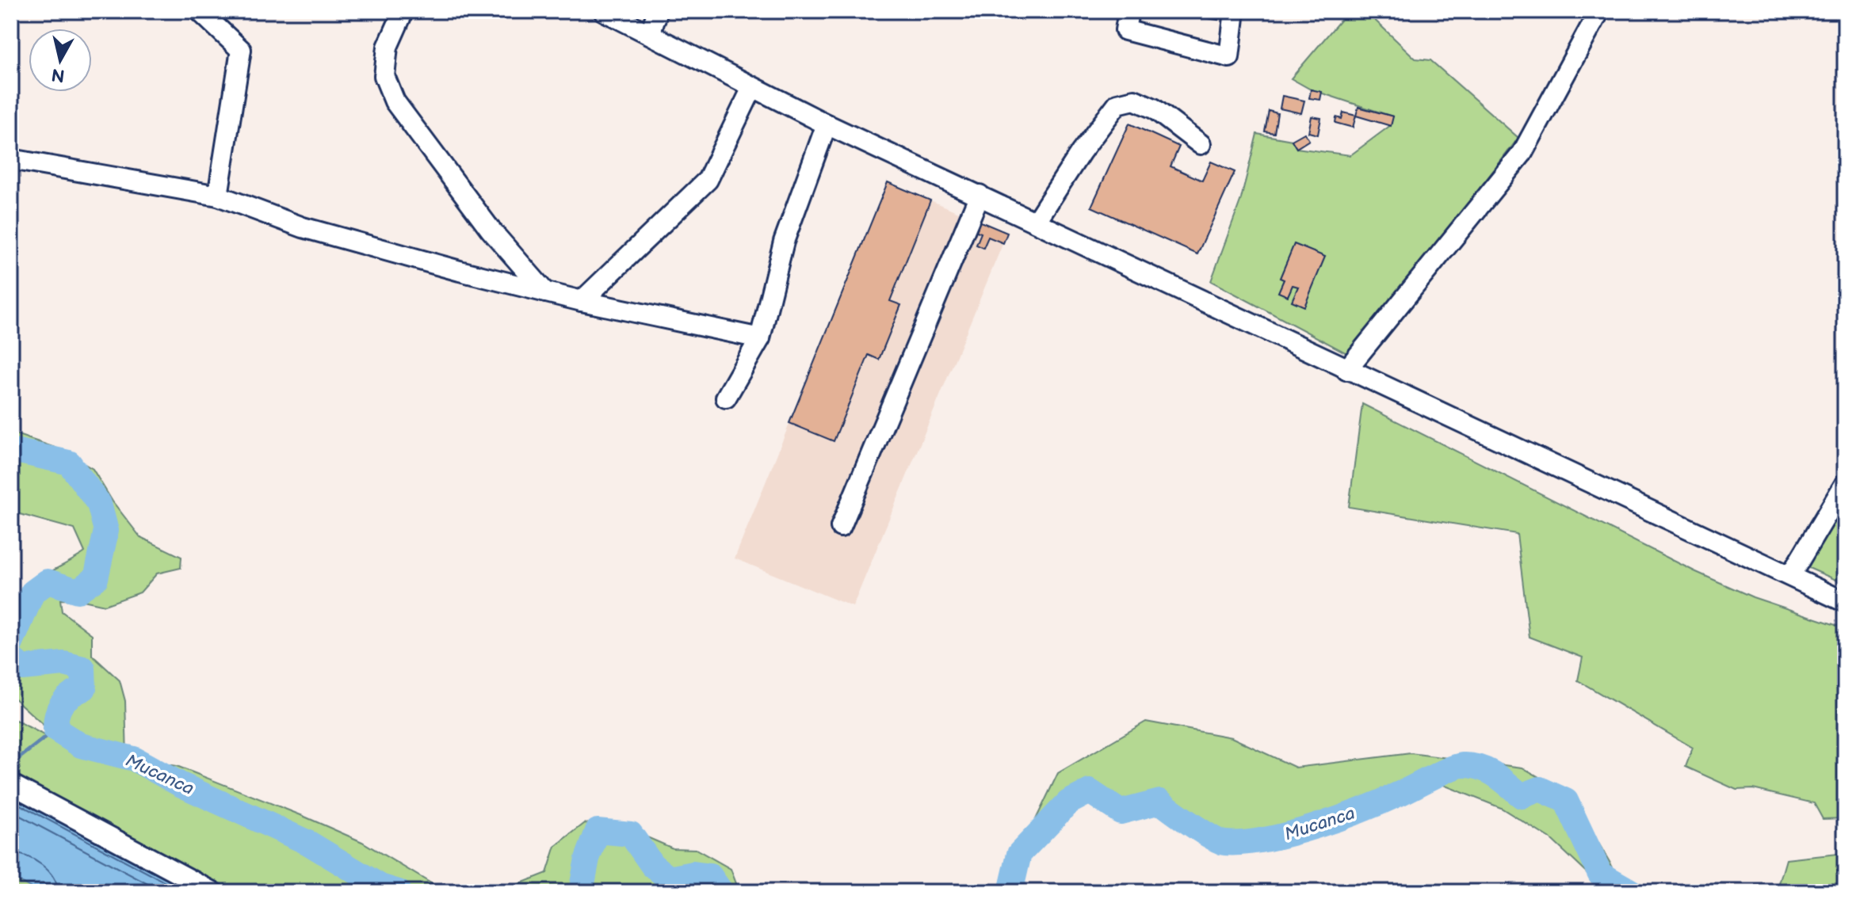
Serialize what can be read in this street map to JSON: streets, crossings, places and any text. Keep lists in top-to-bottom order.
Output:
{
  "water": ["Mucanca"],
  "north": "bottom"
}
